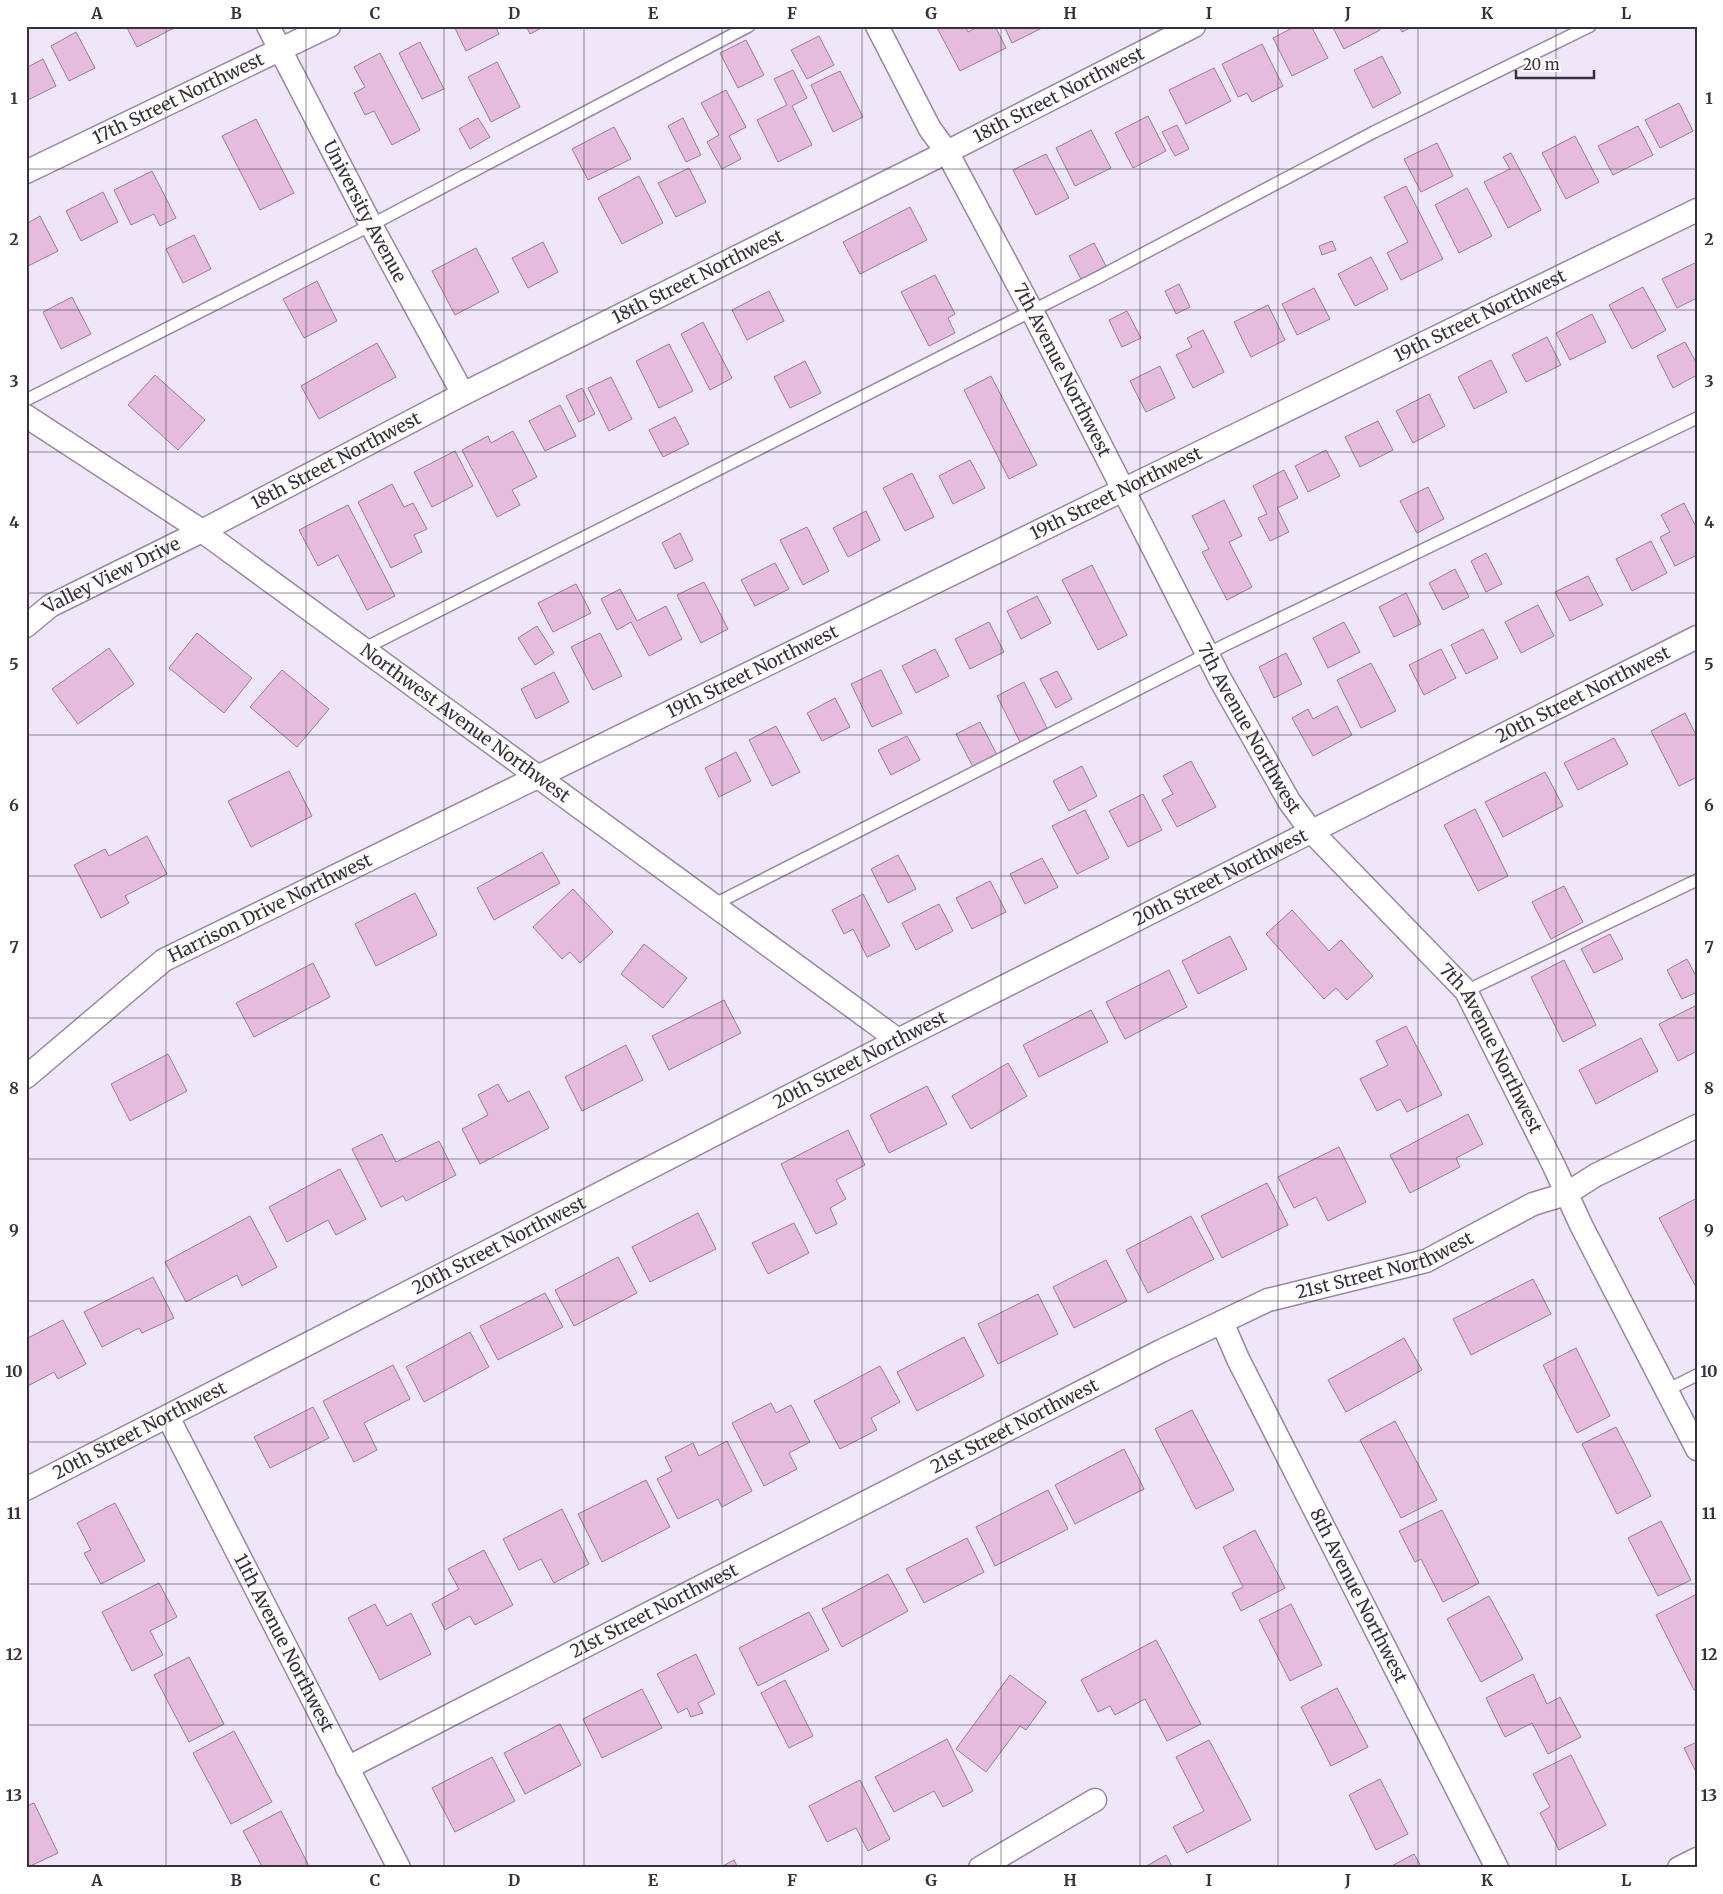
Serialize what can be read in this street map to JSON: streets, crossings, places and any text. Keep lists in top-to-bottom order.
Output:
{
  "streets": {
    "street": [
      "18th Street Northwest",
      "17th Street Northwest",
      "University Avenue",
      "19th Street Northwest",
      "7th Avenue Northwest",
      "Valley View Drive",
      "20th Street Northwest",
      "Northwest Avenue Northwest",
      "Harrison Drive Northwest",
      "21st Street Northwest",
      "8th Avenue Northwest",
      "11th Avenue Northwest"
    ]
  },
  "crossings": [
    ["18th Street Northwest", "University Avenue"],
    ["18th Street Northwest", "7th Avenue Northwest"],
    ["18th Street Northwest", "Valley View Drive"],
    ["18th Street Northwest", "Northwest Avenue Northwest"],
    ["17th Street Northwest", "University Avenue"],
    ["19th Street Northwest", "7th Avenue Northwest"],
    ["19th Street Northwest", "Northwest Avenue Northwest"],
    ["19th Street Northwest", "Harrison Drive Northwest"],
    ["7th Avenue Northwest", "20th Street Northwest"],
    ["7th Avenue Northwest", "21st Street Northwest"],
    ["Valley View Drive", "Northwest Avenue Northwest"],
    ["20th Street Northwest", "Northwest Avenue Northwest"],
    ["20th Street Northwest", "11th Avenue Northwest"],
    ["Northwest Avenue Northwest", "Harrison Drive Northwest"],
    ["21st Street Northwest", "8th Avenue Northwest"],
    ["21st Street Northwest", "11th Avenue Northwest"]
  ],
  "scale_bar": "20 m",
  "grid": {
    "columns": [
      "A",
      "B",
      "C",
      "D",
      "E",
      "F",
      "G",
      "H",
      "I",
      "J",
      "K",
      "L"
    ],
    "rows": [
      "1",
      "2",
      "3",
      "4",
      "5",
      "6",
      "7",
      "8",
      "9",
      "10",
      "11",
      "12",
      "13"
    ]
  }
}
